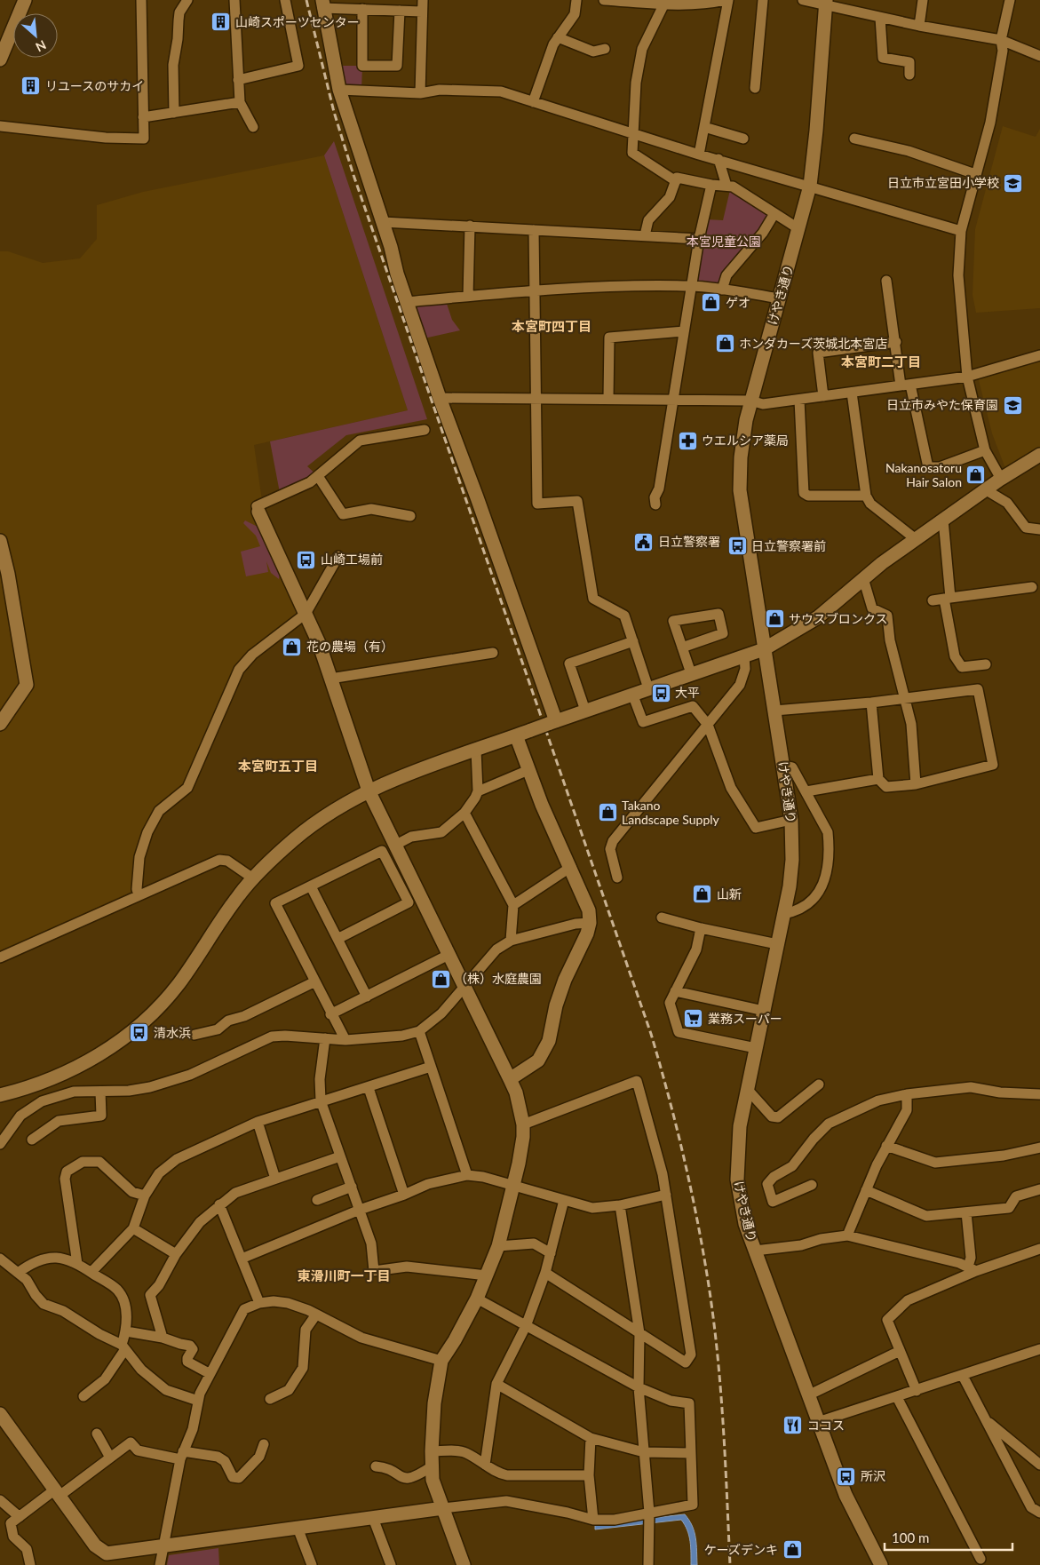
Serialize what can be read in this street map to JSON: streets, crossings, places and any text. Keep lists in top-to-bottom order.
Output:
{
  "streets": {
    "street": ["けやき通り"]
  },
  "districts": [
    "本宮町四丁目",
    "本宮町二丁目",
    "本宮町五丁目",
    "東滑川町一丁目"
  ],
  "parks": ["本宮児童公園"],
  "places": {
    "building": ["山崎スポーツセンター", "リユースのサカイ"],
    "school or university": ["日立市立宮田小学校", "日立市みやた保育園"],
    "shop": [
      "ゲオ",
      "ホンダカーズ茨城北本宮店",
      "Nakanosatoru Hair Salon",
      "サウスブロンクス",
      "花の農場（有）",
      "Takano Landscape Supply",
      "山新",
      "（株）水庭農園",
      "ケーズデンキ"
    ],
    "pharmacy": ["ウエルシア薬局"],
    "public building": ["日立警察署"],
    "bus stop": [
      "日立警察署前",
      "山崎工場前",
      "大平",
      "清水浜",
      "所沢"
    ],
    "supermarket": ["業務スーパー"],
    "restaurant": ["ココス"]
  },
  "scale_bar": "100 m",
  "north": "bottom right"
}
